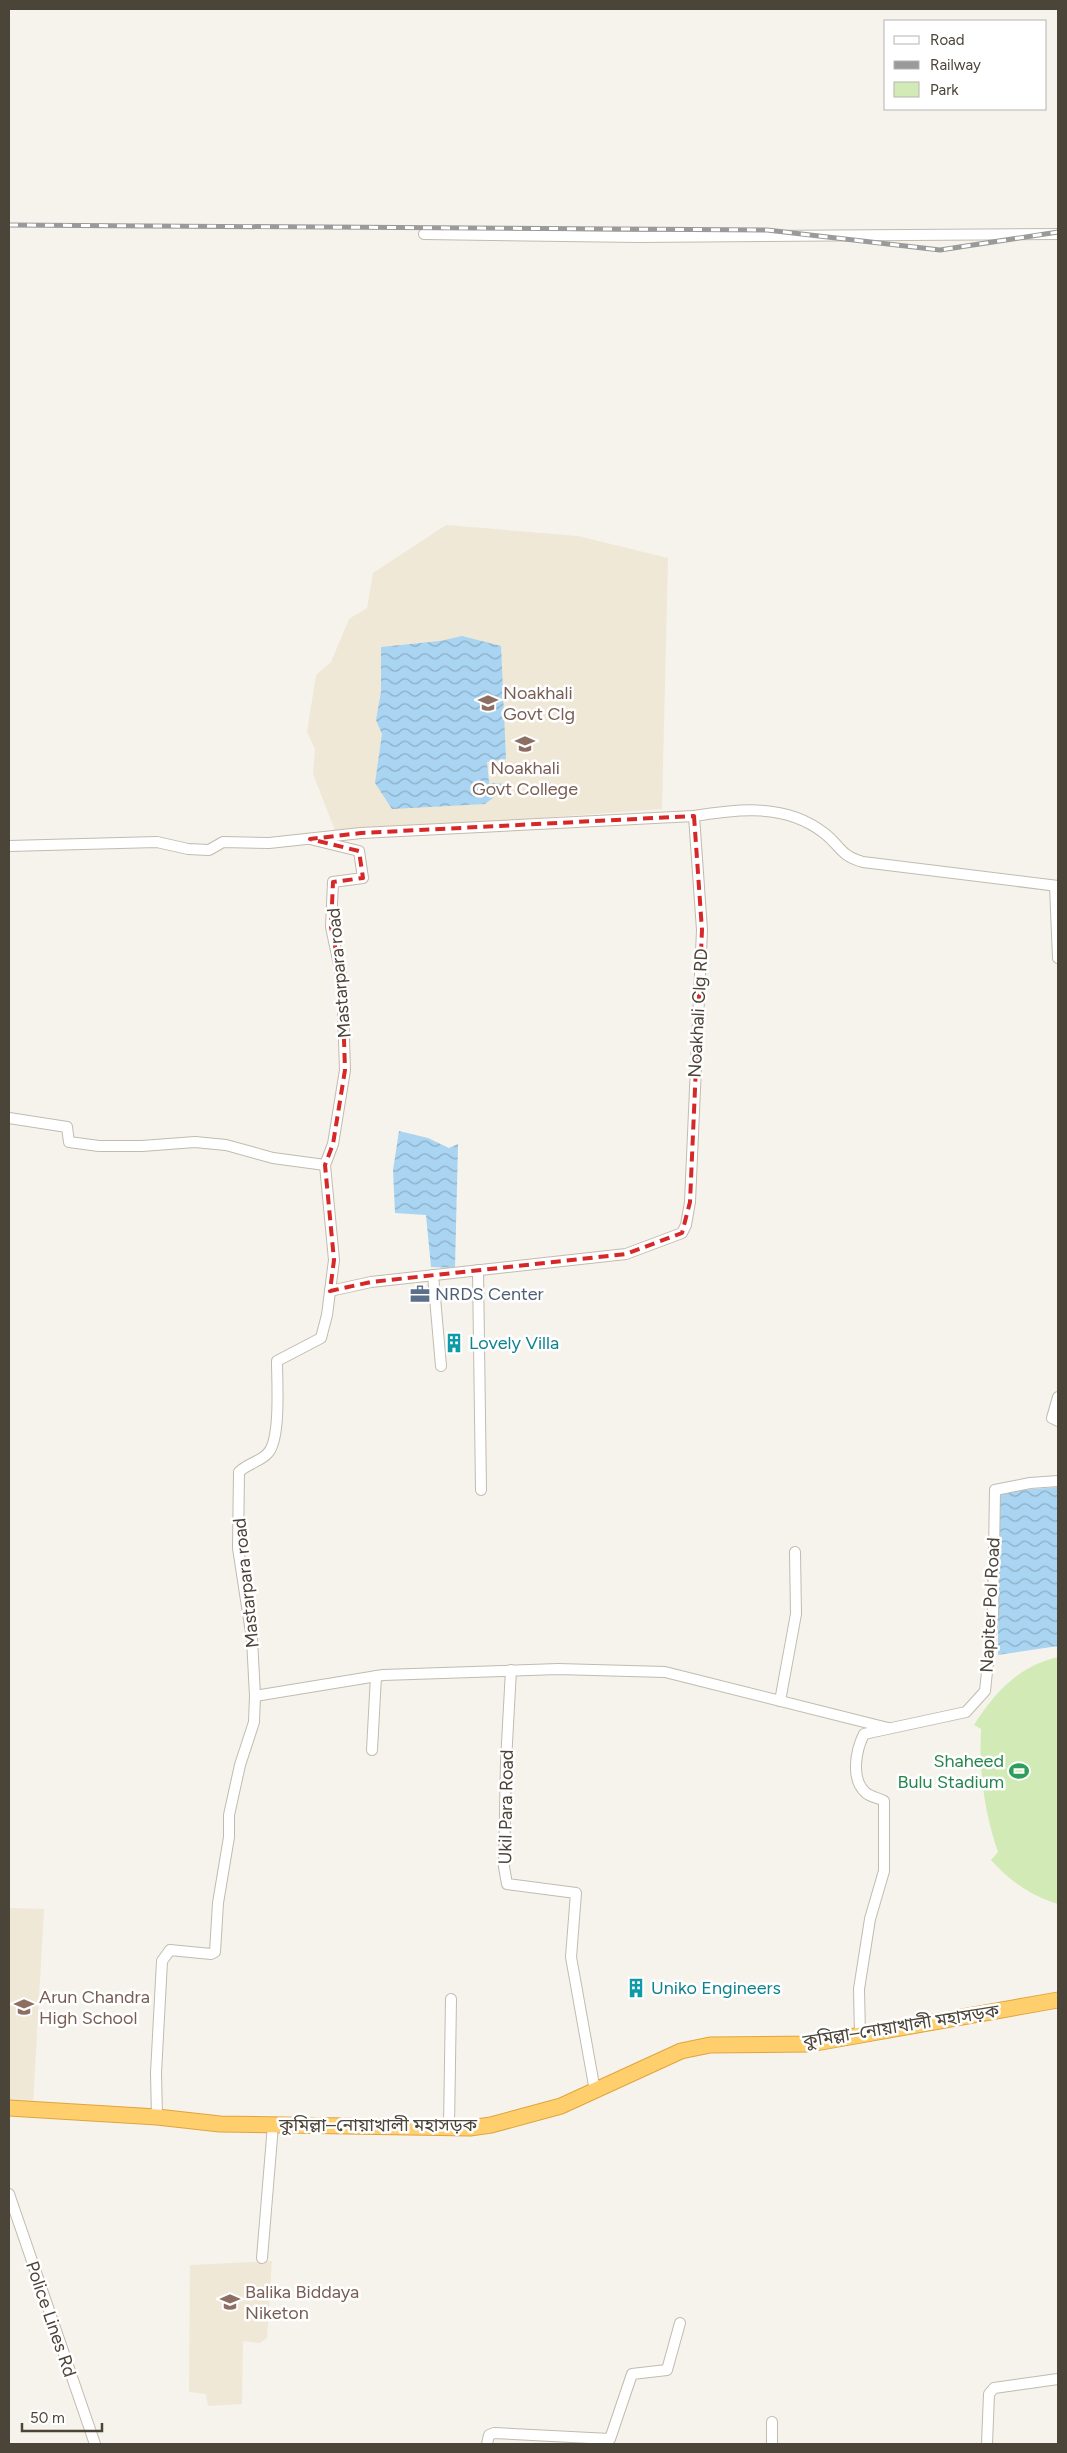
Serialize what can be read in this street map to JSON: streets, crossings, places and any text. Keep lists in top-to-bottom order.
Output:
{
  "streets": {
    "highway": ["কুমিল্লা–নোয়াখালী মহাসড়ক"],
    "street": [
      "Mastarpara road",
      "Noakhali Clg RD",
      "Napiter Pol Road",
      "Ukil Para Road",
      "Police Lines Rd"
    ]
  },
  "crossings": [
    ["Mastarpara road", "Noakhali Clg RD"],
    ["Mastarpara road", "কুমিল্লা–নোয়াখালী মহাসড়ক"],
    ["Napiter Pol Road", "কুমিল্লা–নোয়াখালী মহাসড়ক"],
    ["Ukil Para Road", "কুমিল্লা–নোয়াখালী মহাসড়ক"]
  ],
  "places": {
    "school or university": [
      "Noakhali Govt Clg",
      "Noakhali Govt College",
      "Arun Chandra High School",
      "Balika Biddaya Niketon"
    ],
    "office": ["NRDS Center"],
    "building": ["Lovely Villa", "Uniko Engineers"],
    "sports": ["Shaheed Bulu Stadium"]
  },
  "legend": ["Road", "Railway", "Park"],
  "scale_bar": "50 m"
}
